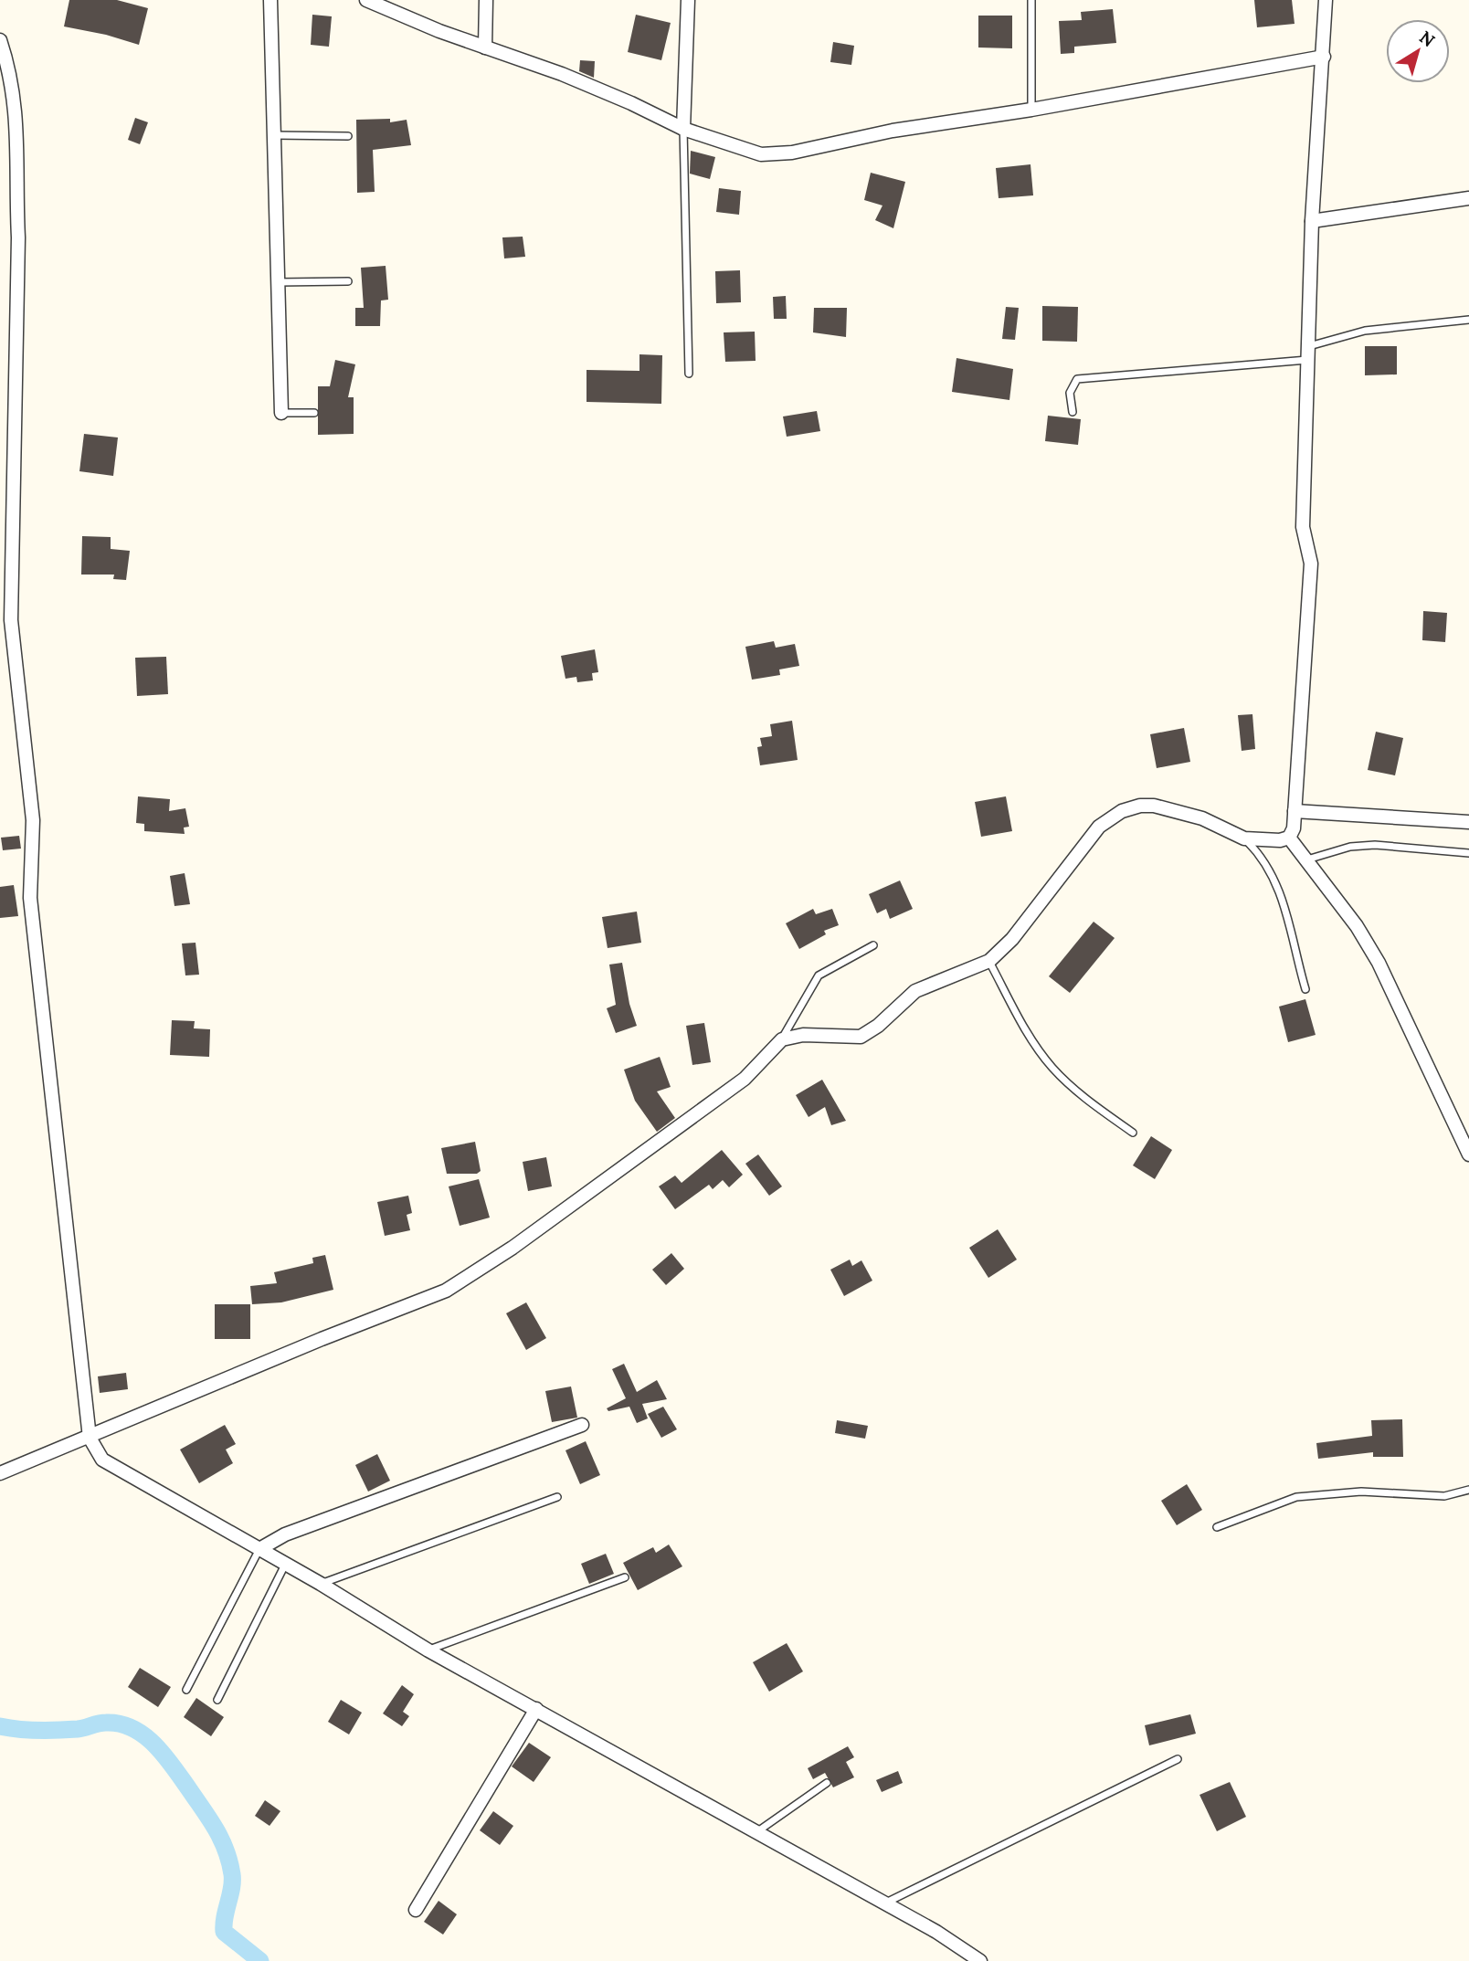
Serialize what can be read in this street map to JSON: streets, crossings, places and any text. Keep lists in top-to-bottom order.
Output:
{
  "north": "top right"
}
